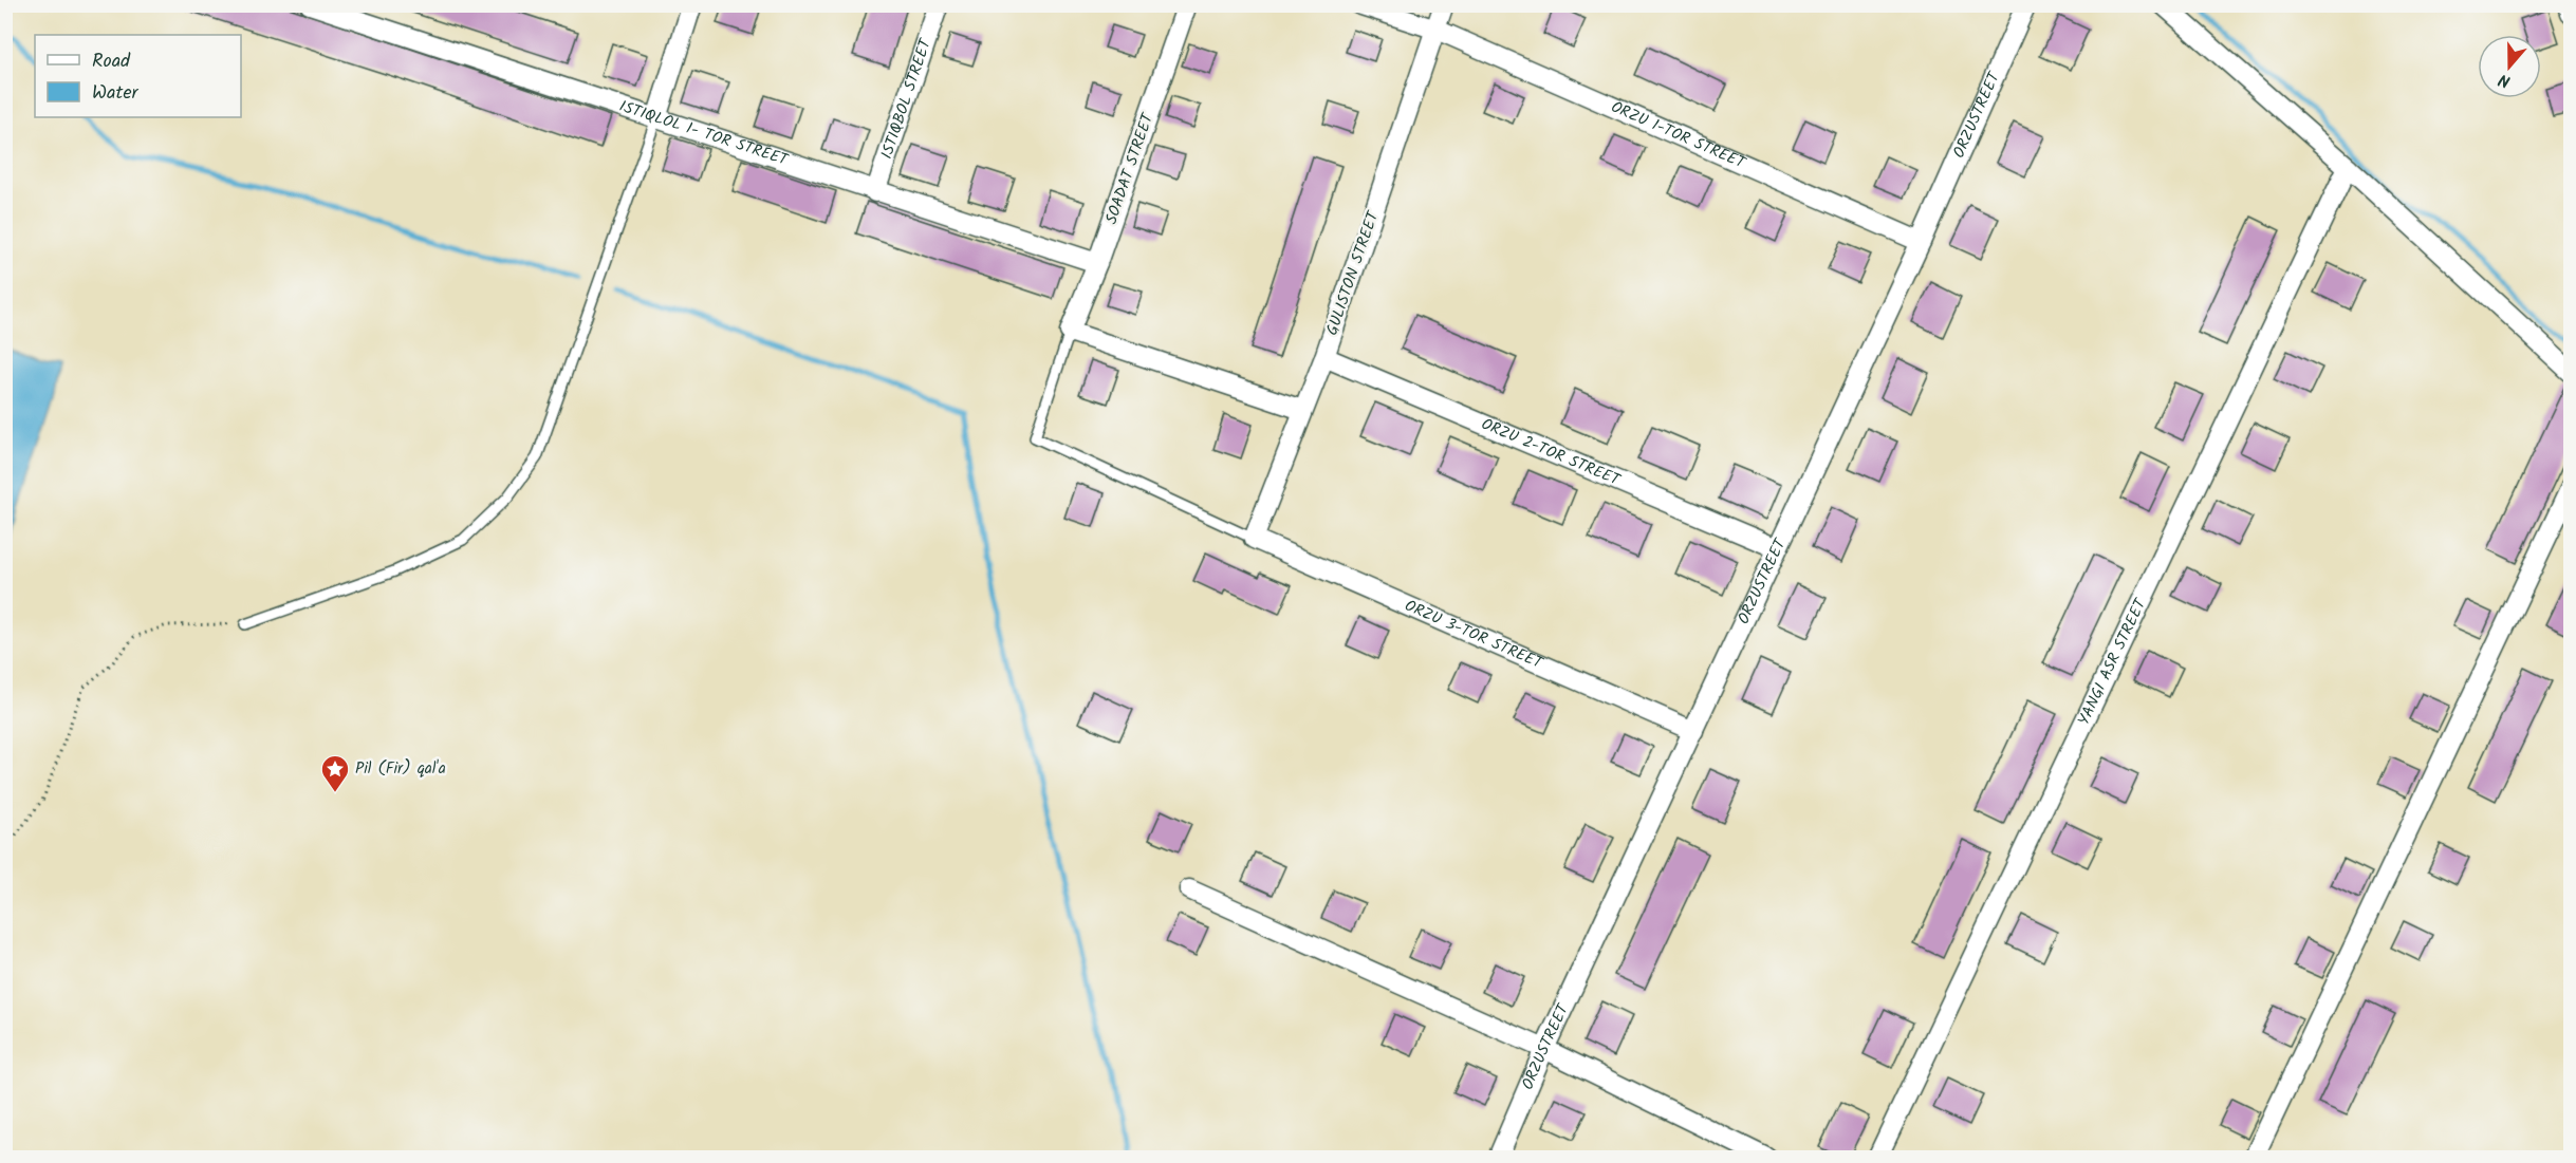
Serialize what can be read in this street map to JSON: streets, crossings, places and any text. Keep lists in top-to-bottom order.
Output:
{
  "streets": {
    "street": [
      "ISTIQBOL STREET",
      "ORZUSTREET",
      "ISTIQLOL 1- TOR STREET",
      "ORZU 1-TOR STREET",
      "SOADAT STREET",
      "GULISTON STREET",
      "ORZU 2-TOR STREET",
      "ORZU 3-TOR STREET",
      "YANGI ASR STREET"
    ]
  },
  "crossings": [
    ["ISTIQBOL STREET", "ISTIQLOL 1- TOR STREET"],
    ["ORZUSTREET", "ORZU 1-TOR STREET"],
    ["ORZUSTREET", "ORZU 2-TOR STREET"],
    ["ORZUSTREET", "ORZU 3-TOR STREET"],
    ["ISTIQLOL 1- TOR STREET", "SOADAT STREET"],
    ["ORZU 1-TOR STREET", "GULISTON STREET"],
    ["GULISTON STREET", "ORZU 2-TOR STREET"],
    ["GULISTON STREET", "ORZU 3-TOR STREET"]
  ],
  "places": {
    "place": ["Pil (Fir) qal'a"]
  },
  "legend": ["Road", "Water"],
  "north": "bottom"
}
